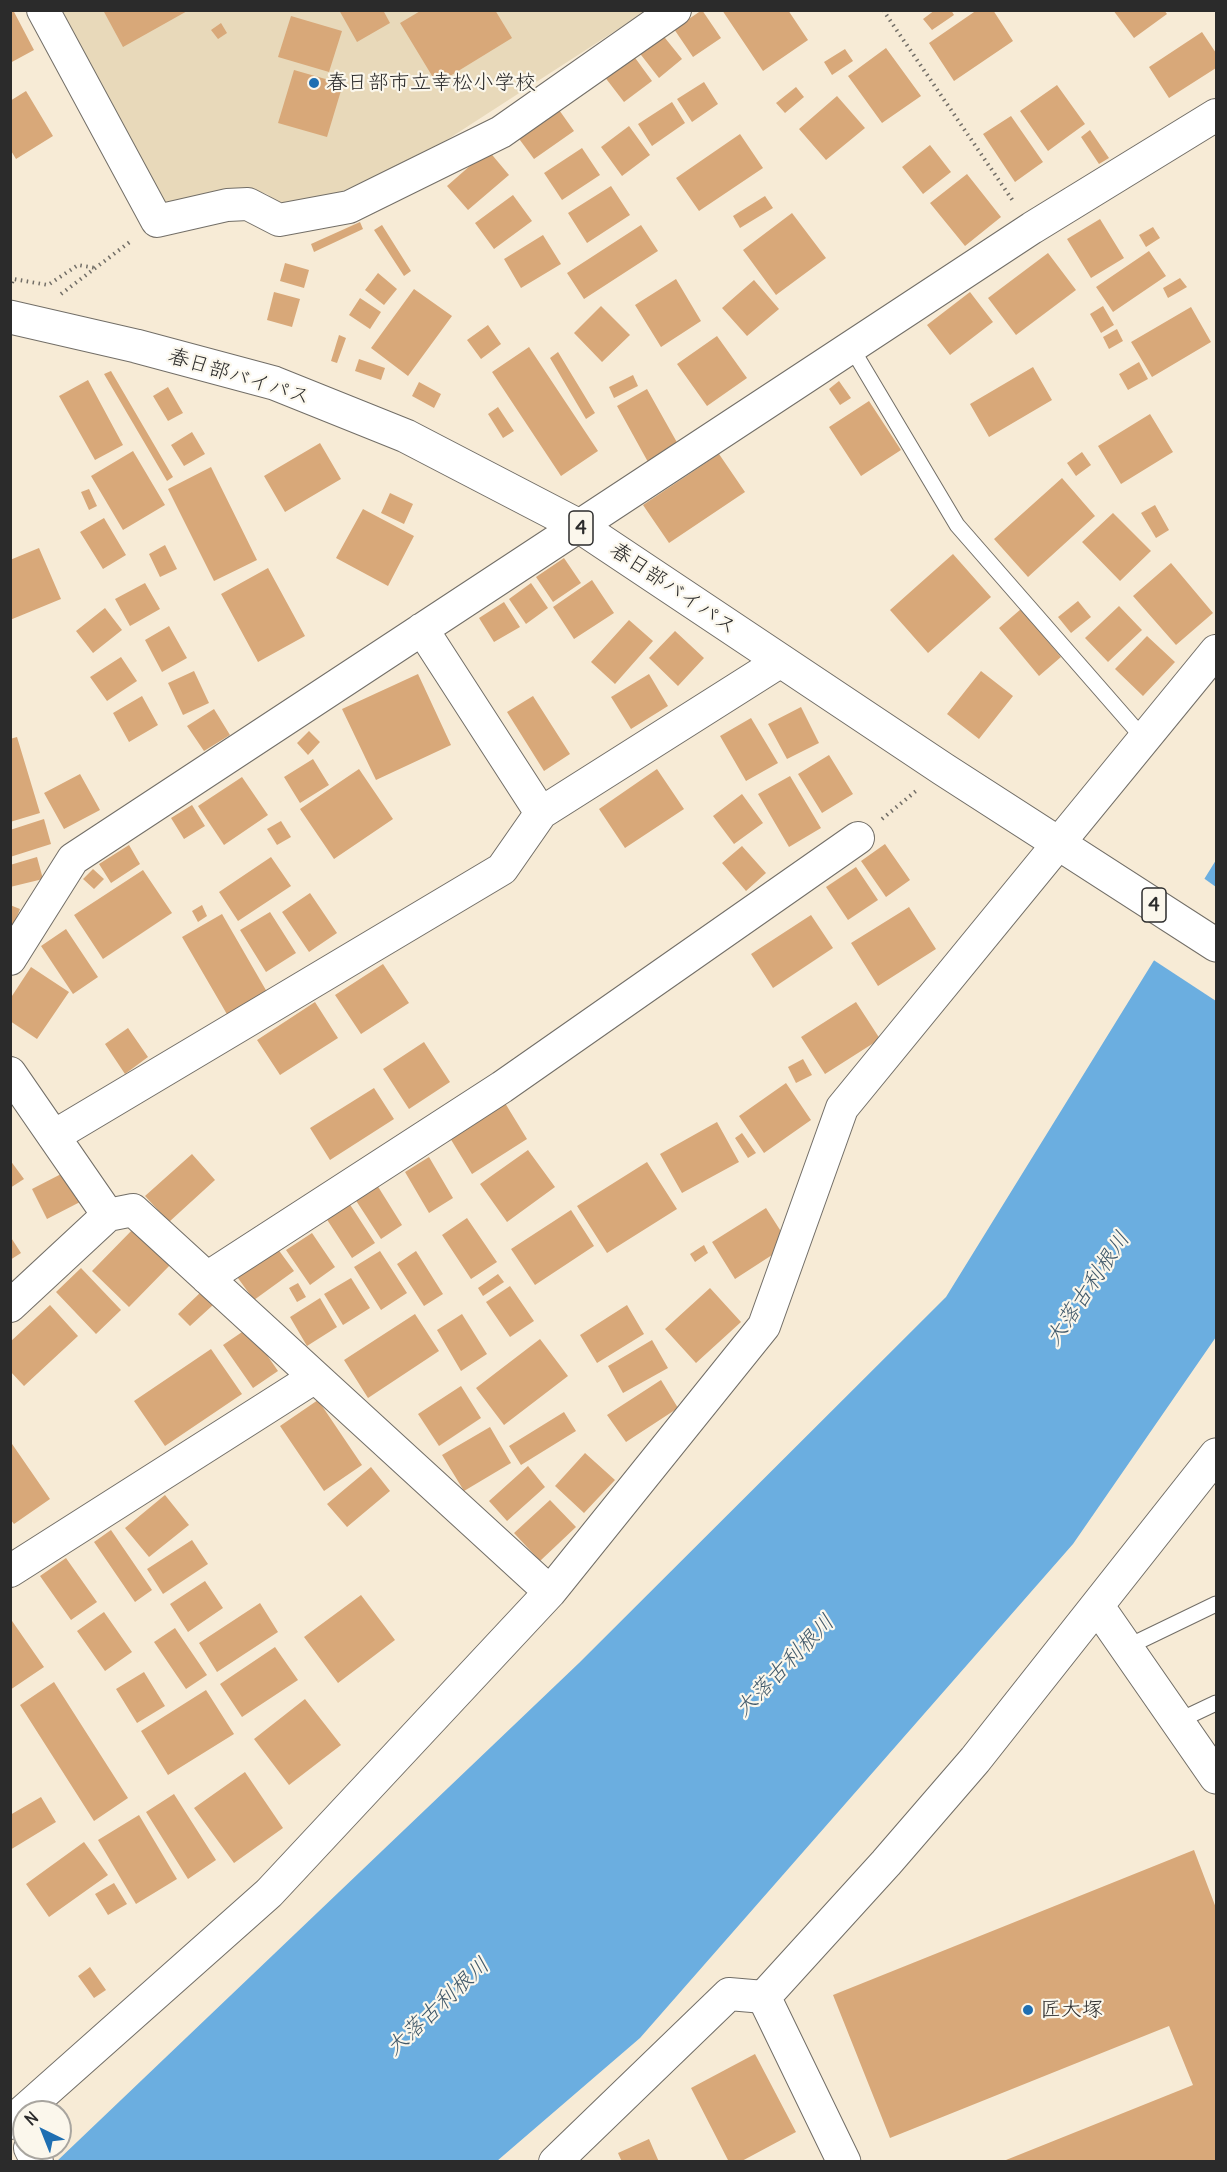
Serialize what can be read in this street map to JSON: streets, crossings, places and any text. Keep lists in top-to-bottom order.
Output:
{
  "streets": {
    "main road": ["春日部バイパス", "4"]
  },
  "water": ["大落古利根川"],
  "places": ["春日部市立幸松小学校", "匠大塚"],
  "north": "top left"
}
